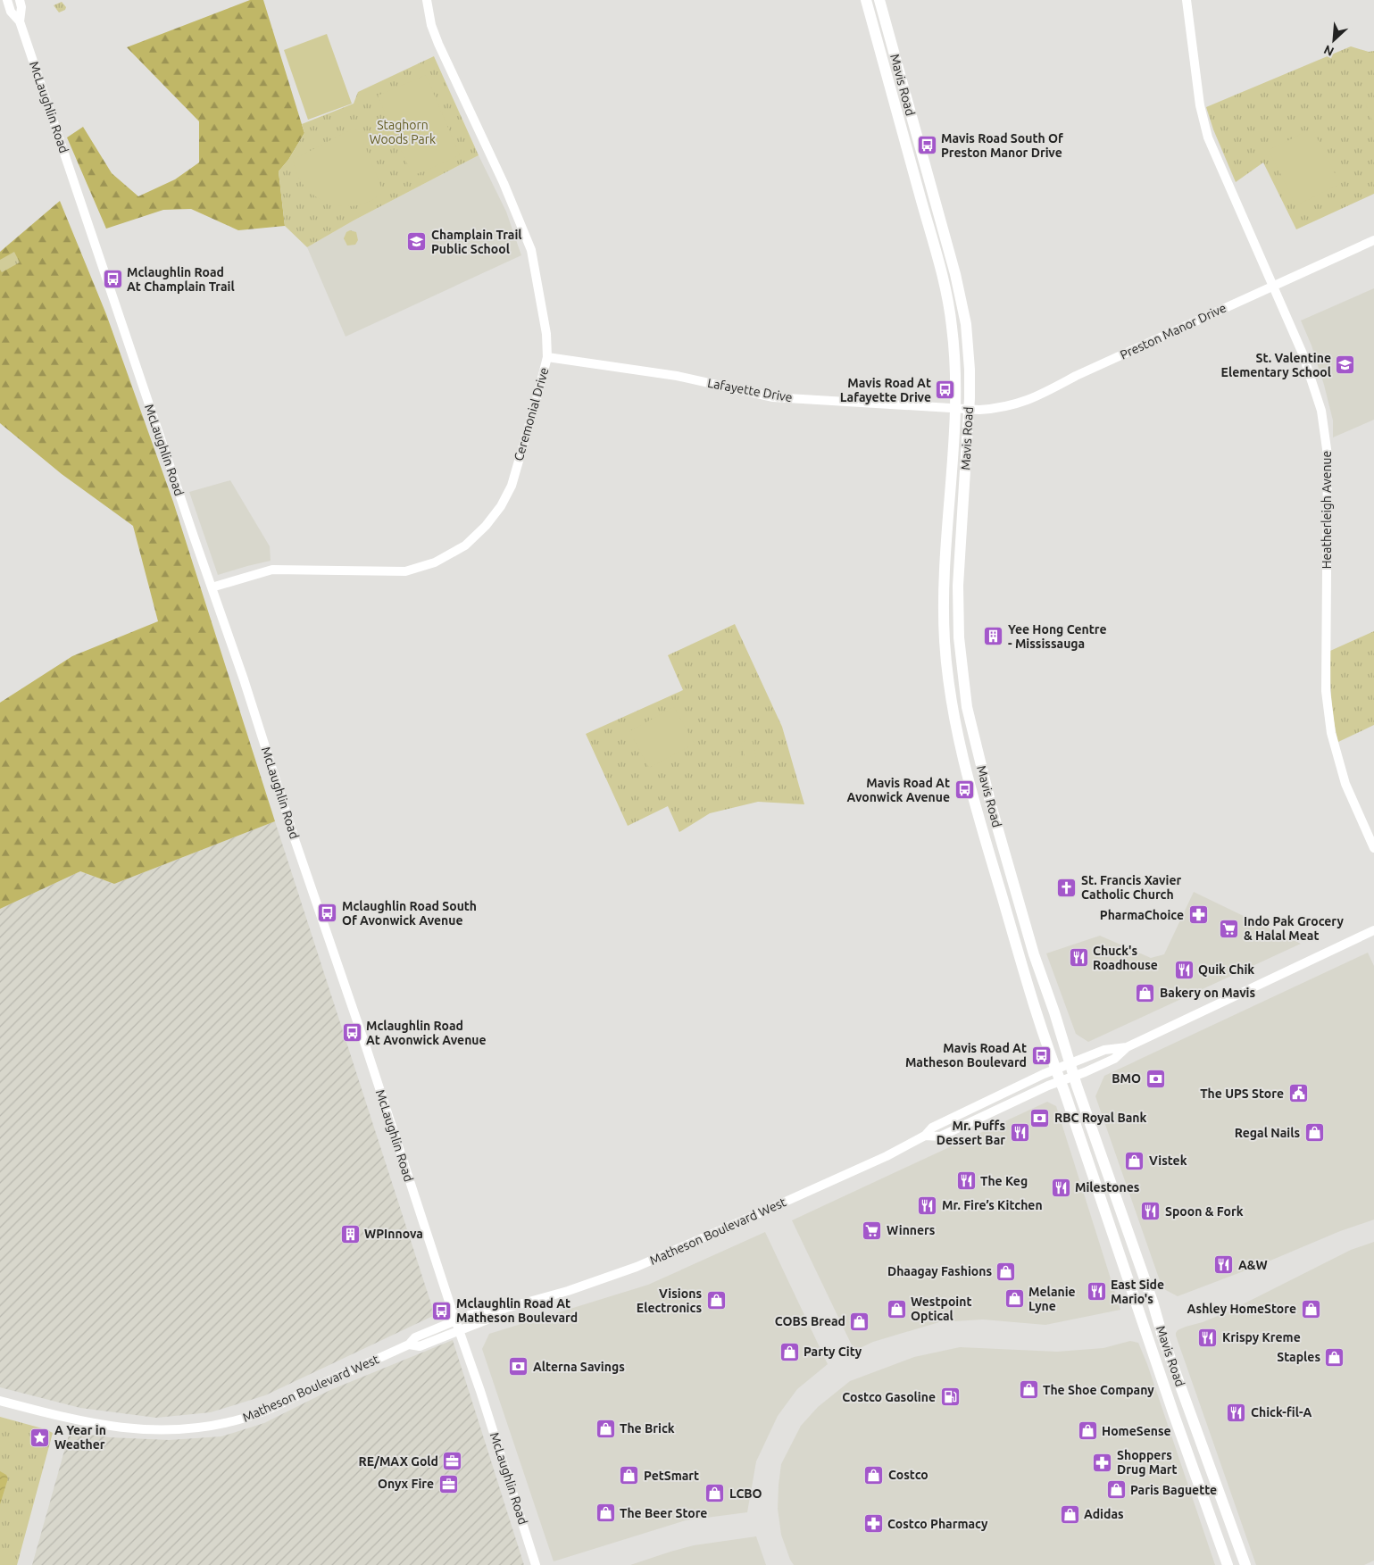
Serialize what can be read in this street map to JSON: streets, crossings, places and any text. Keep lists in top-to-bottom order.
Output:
{
  "streets": {
    "main road": ["Mavis Road"],
    "street": [
      "McLaughlin Road",
      "Preston Manor Drive",
      "Lafayette Drive",
      "Ceremonial Drive",
      "Heatherleigh Avenue",
      "Matheson Boulevard West"
    ]
  },
  "crossings": [
    ["Mavis Road", "Preston Manor Drive"],
    ["Mavis Road", "Lafayette Drive"],
    ["Mavis Road", "Matheson Boulevard West"],
    ["McLaughlin Road", "Ceremonial Drive"],
    ["McLaughlin Road", "Matheson Boulevard West"],
    ["Preston Manor Drive", "Lafayette Drive"],
    ["Preston Manor Drive", "Heatherleigh Avenue"],
    ["Lafayette Drive", "Ceremonial Drive"]
  ],
  "parks": ["Staghorn Woods Park"],
  "places": {
    "bus stop": [
      "Mavis Road South Of Preston Manor Drive",
      "Mclaughlin Road At Champlain Trail",
      "Mavis Road At Lafayette Drive",
      "Mavis Road At Avonwick Avenue",
      "Mclaughlin Road South Of Avonwick Avenue",
      "Mclaughlin Road At Avonwick Avenue",
      "Mavis Road At Matheson Boulevard",
      "Mclaughlin Road At Matheson Boulevard"
    ],
    "school or university": ["Champlain Trail Public School", "St. Valentine Elementary School"],
    "building": ["Yee Hong Centre - Mississauga", "WPInnova"],
    "church": ["St. Francis Xavier Catholic Church"],
    "pharmacy": ["PharmaChoice", "Shoppers Drug Mart", "Costco Pharmacy"],
    "supermarket": ["Indo Pak Grocery & Halal Meat", "Winners"],
    "restaurant": [
      "Chuck's Roadhouse",
      "Quik Chik",
      "Mr. Puffs Dessert Bar",
      "The Keg",
      "Milestones",
      "Mr. Fire’s Kitchen",
      "Spoon & Fork",
      "A&W",
      "East Side Mario's",
      "Krispy Kreme",
      "Chick-fil-A"
    ],
    "shop": [
      "Bakery on Mavis",
      "Regal Nails",
      "Vistek",
      "Dhaagay Fashions",
      "Melanie Lyne",
      "Visions Electronics",
      "Westpoint Optical",
      "Ashley HomeStore",
      "COBS Bread",
      "Party City",
      "Staples",
      "The Shoe Company",
      "The Brick",
      "HomeSense",
      "Costco",
      "PetSmart",
      "Paris Baguette",
      "LCBO",
      "The Beer Store",
      "Adidas"
    ],
    "bank": ["BMO", "RBC Royal Bank", "Alterna Savings"],
    "public building": ["The UPS Store"],
    "fuel station": ["Costco Gasoline"],
    "place": ["A Year in Weather"],
    "office": ["RE/MAX Gold", "Onyx Fire"]
  },
  "north": "bottom left"
}
